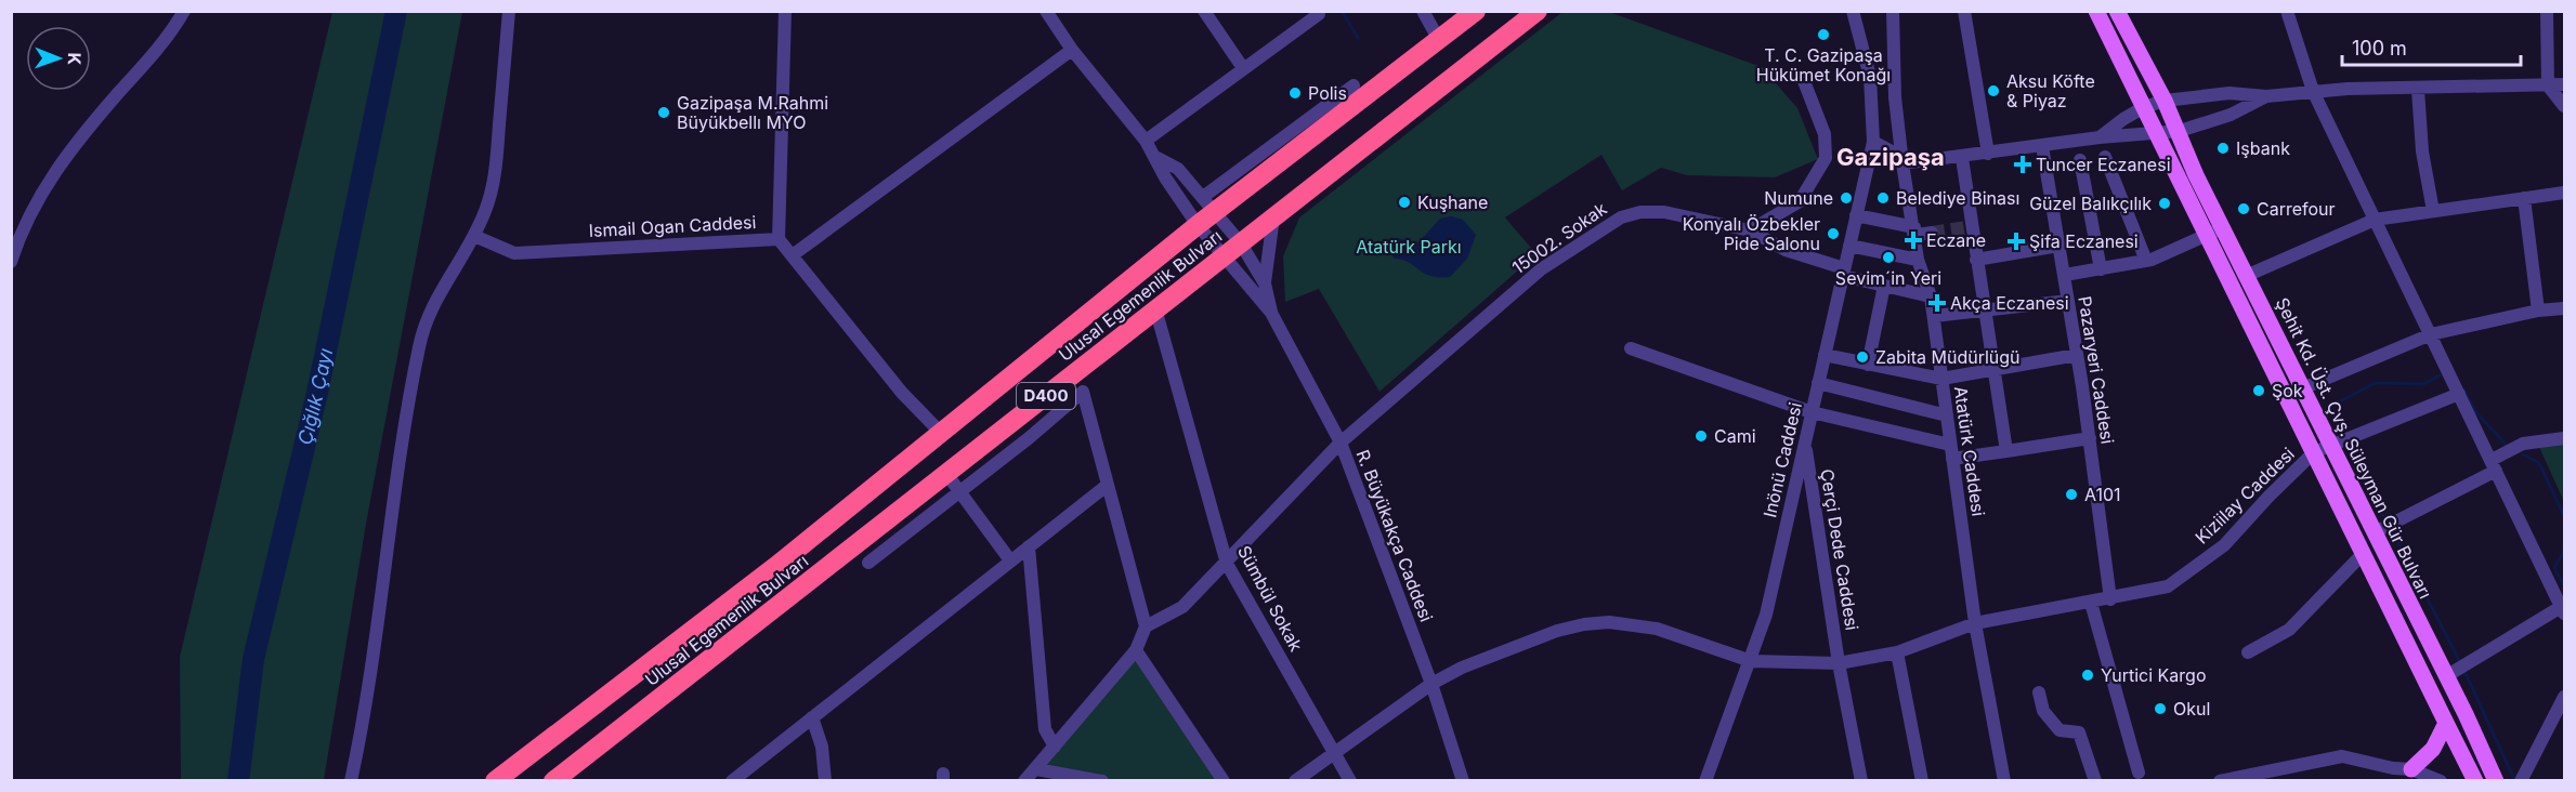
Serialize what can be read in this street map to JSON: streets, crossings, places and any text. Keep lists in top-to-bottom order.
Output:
{
  "streets": {
    "highway": ["Ulusal Egemenlik Bulvarı", "D400"],
    "main road": ["Şehit Kd. Üst. Çvş. Süleyman Gür Bulvarı"],
    "street": [
      "Ismail Ogan Caddesi",
      "15002. Sokak",
      "Pazaryeri Caddesi",
      "Atatürk Caddesi",
      "Inönü Caddesi",
      "Kiziilay Caddesi",
      "R. Büyükakça Caddesi",
      "Çerçi Dede Caddesi",
      "Sümbül Sokak"
    ]
  },
  "crossings": [
    ["Ismail Ogan Caddesi", "Ulusal Egemenlik Bulvarı"],
    ["15002. Sokak", "Atatürk Caddesi"],
    ["15002. Sokak", "Inönü Caddesi"],
    ["15002. Sokak", "R. Büyükakça Caddesi"],
    ["15002. Sokak", "Sümbül Sokak"],
    ["Ulusal Egemenlik Bulvarı", "R. Büyükakça Caddesi"],
    ["Ulusal Egemenlik Bulvarı", "Sümbül Sokak"],
    ["Pazaryeri Caddesi", "Kiziilay Caddesi"],
    ["Şehit Kd. Üst. Çvş. Süleyman Gür Bulvarı", "Kiziilay Caddesi"],
    ["Atatürk Caddesi", "Kiziilay Caddesi"],
    ["Inönü Caddesi", "Kiziilay Caddesi"],
    ["Inönü Caddesi", "Çerçi Dede Caddesi"],
    ["Kiziilay Caddesi", "R. Büyükakça Caddesi"],
    ["Kiziilay Caddesi", "Çerçi Dede Caddesi"],
    ["Kiziilay Caddesi", "Sümbül Sokak"]
  ],
  "districts": ["Gazipaşa"],
  "water": ["Çığlık Çayı"],
  "parks": ["Atatürk Parkı"],
  "places": {
    "other": [
      "T. C. Gazipaşa Hükümet Konağı",
      "Aksu Köfte & Piyaz",
      "Polis",
      "Gazipaşa M.Rahmi Büyükbellı MYO",
      "Işbank",
      "Numune",
      "Belediye Binası",
      "Kuşhane",
      "Güzel Balıkçılık",
      "Carrefour",
      "Konyalı Özbekler Pide Salonu",
      "Sevim´in Yeri",
      "Zabita Müdürlügü",
      "Şok",
      "Cami",
      "A101",
      "Yurtici Kargo",
      "Okul"
    ],
    "health": [
      "Tuncer Eczanesi",
      "Eczane",
      "Şifa Eczanesi",
      "Akça Eczanesi"
    ]
  },
  "scale_bar": "100 m",
  "north": "right"
}
